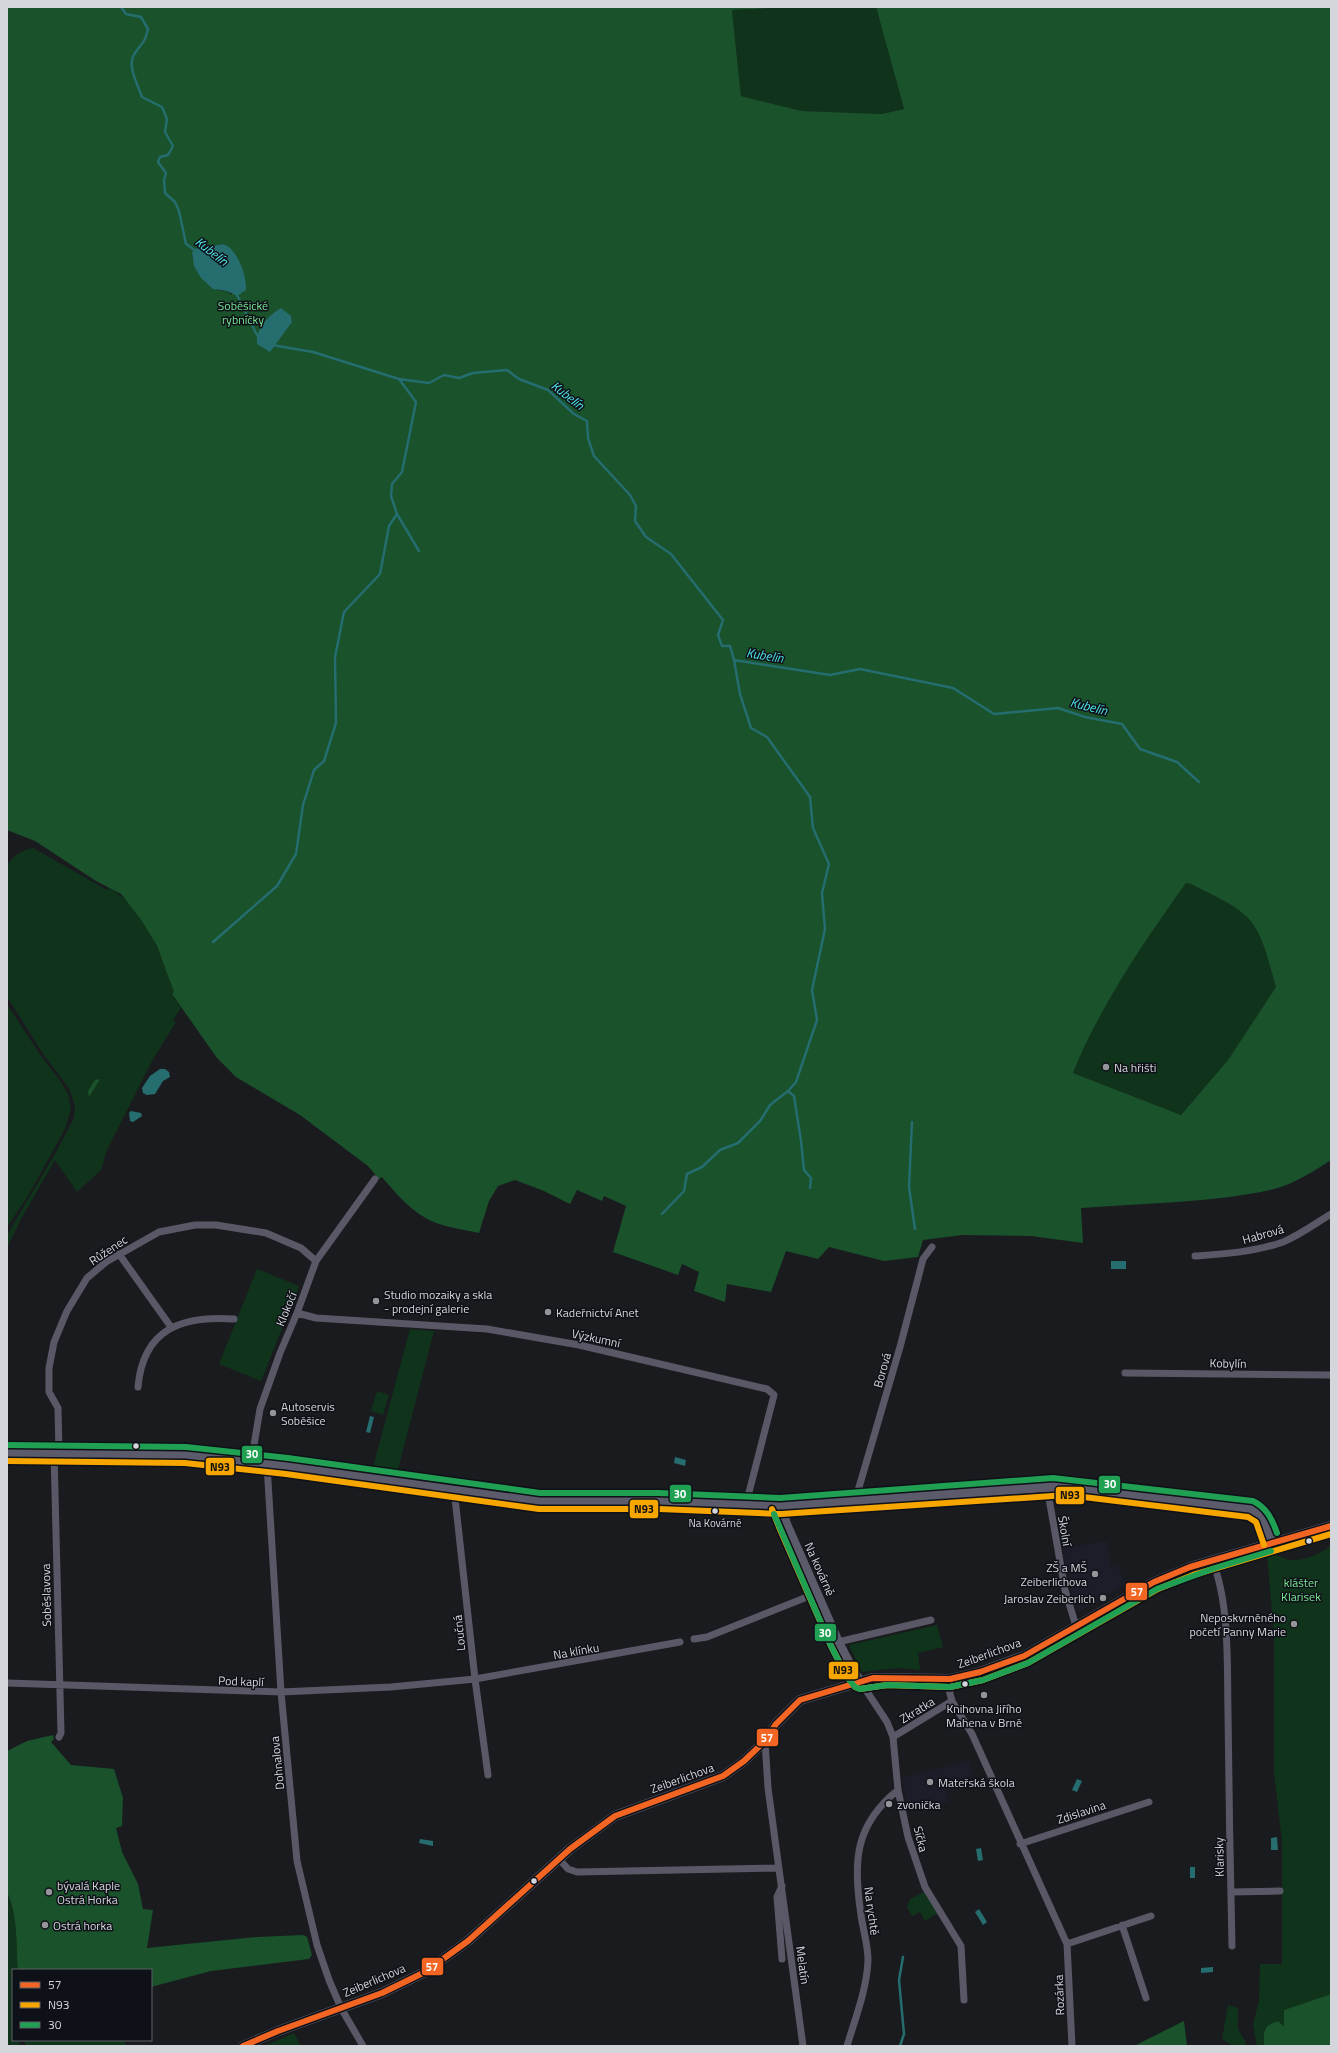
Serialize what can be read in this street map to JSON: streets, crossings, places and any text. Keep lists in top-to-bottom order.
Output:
{
  "streets": {
    "street": [
      "Habrová",
      "Růženec",
      "Klokočí",
      "Výzkumní",
      "Kobylín",
      "Borová",
      "Školní",
      "Na kovárně",
      "Soběslavova",
      "Loučná",
      "Na klínku",
      "Zeiberlichova",
      "Pod kaplí",
      "Zkratka",
      "Dohnalova",
      "Zdislavina",
      "Síčka",
      "Klarisky",
      "Na rychtě",
      "Melatín",
      "Rozárka"
    ]
  },
  "crossings": [
    ["Růženec", "Klokočí"],
    ["Růženec", "Soběslavova"],
    ["Klokočí", "Výzkumní"],
    ["Školní", "Zeiberlichova"],
    ["Na kovárně", "Zeiberlichova"],
    ["Na kovárně", "Síčka"],
    ["Soběslavova", "Pod kaplí"],
    ["Loučná", "Na klínku"],
    ["Loučná", "Pod kaplí"],
    ["Na klínku", "Pod kaplí"],
    ["Zeiberlichova", "Dohnalova"],
    ["Zeiberlichova", "Síčka"],
    ["Zeiberlichova", "Klarisky"],
    ["Zeiberlichova", "Melatín"],
    ["Zeiberlichova", "Rozárka"],
    ["Pod kaplí", "Dohnalova"],
    ["Zkratka", "Síčka"],
    ["Zkratka", "Rozárka"],
    ["Zdislavina", "Rozárka"],
    ["Síčka", "Na rychtě"]
  ],
  "water": ["Kubelín"],
  "parks": ["Soběšické rybníčky", "klášter Klarisek"],
  "places": [
    "Na hřišti",
    "Studio mozaiky a skla - prodejní galerie",
    "Kadeřnictví Anet",
    "Autoservis Soběšice",
    "Na Kovárně",
    "ZŠ a MŠ Zeiberlichova",
    "Jaroslav Zeiberlich",
    "Neposkvrněného početí Panny Marie",
    "Knihovna Jiřího Mahena v Brně",
    "Mateřská škola",
    "zvonička",
    "bývalá Kaple Ostrá Horka",
    "Ostrá horka"
  ],
  "lines": ["transit line 30", "transit line N93", "transit line 57"],
  "legend": ["57", "N93", "30"]
}
